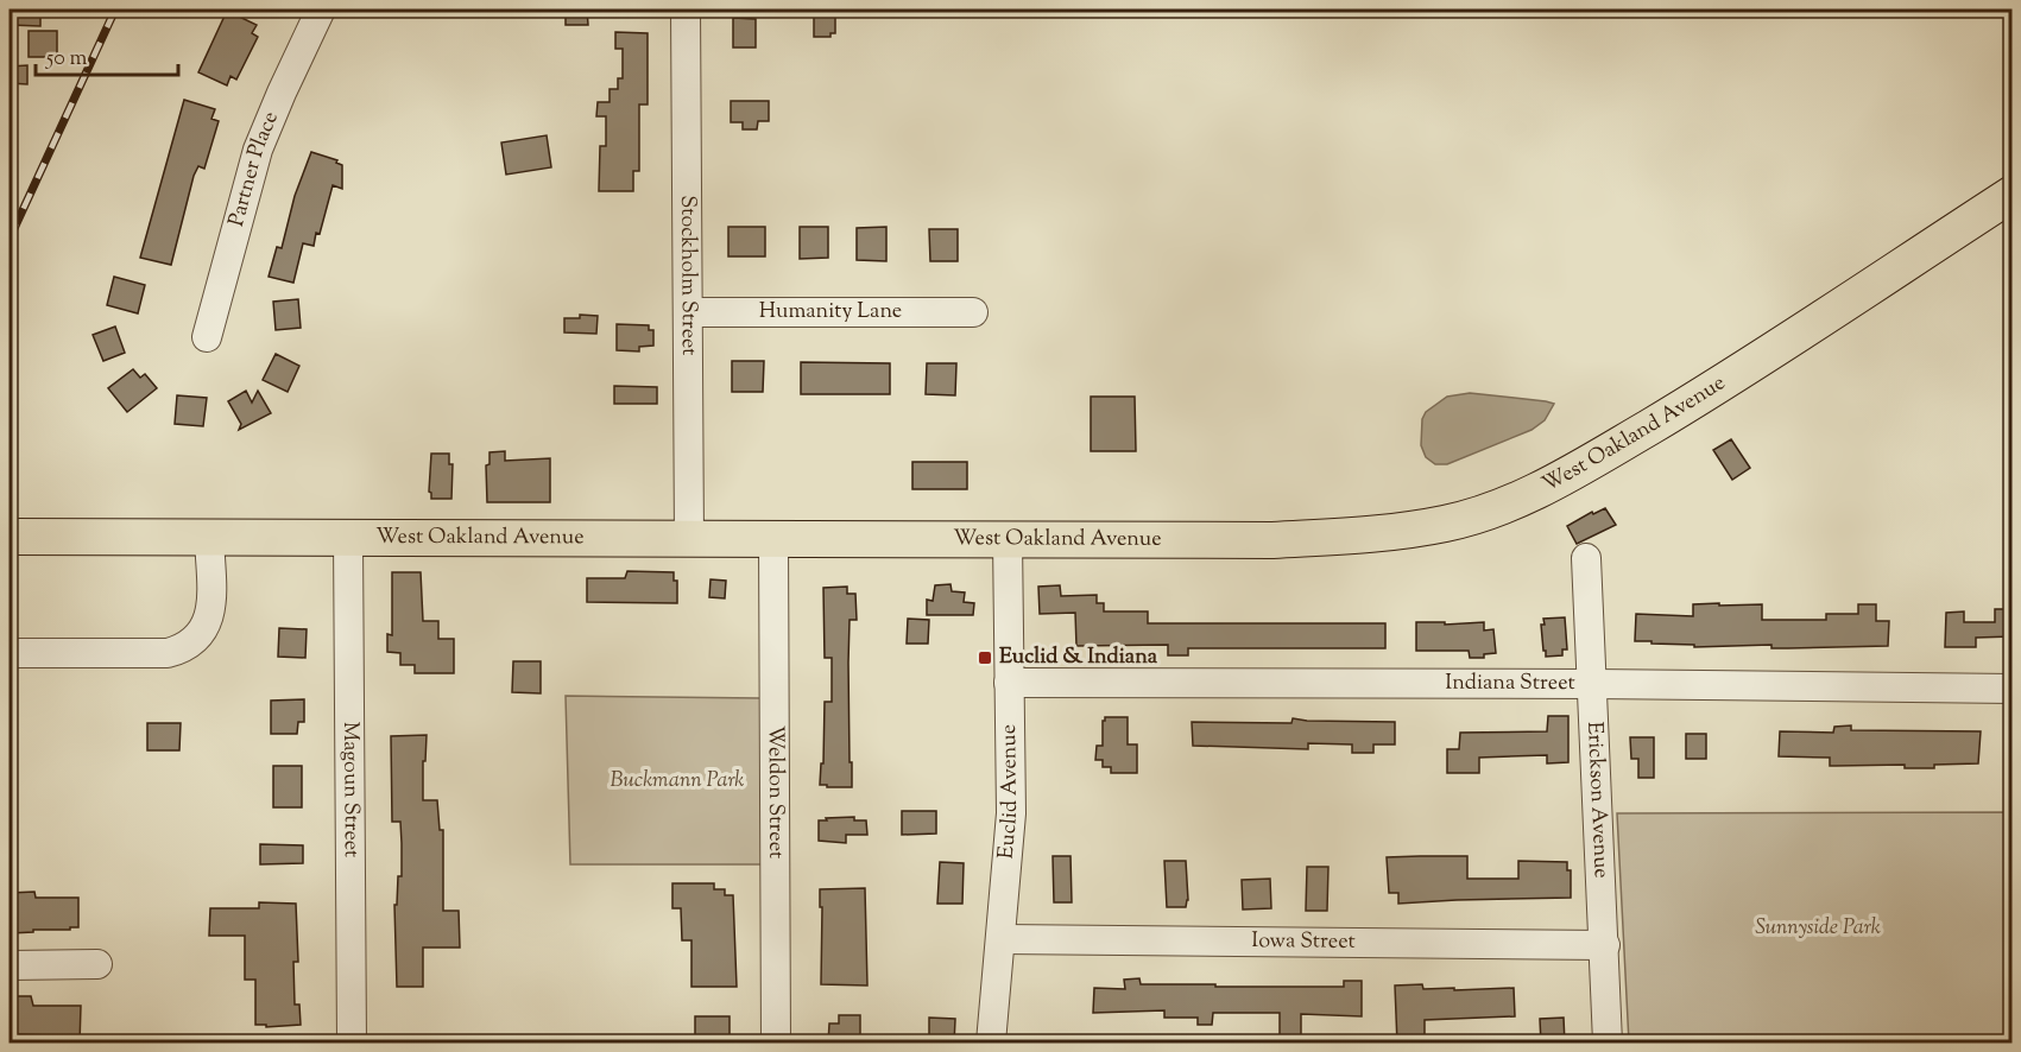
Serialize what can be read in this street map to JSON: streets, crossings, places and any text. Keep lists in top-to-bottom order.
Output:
{
  "streets": {
    "main road": ["West Oakland Avenue"],
    "street": [
      "Partner Place",
      "Stockholm Street",
      "Humanity Lane",
      "Indiana Street",
      "Magoun Street",
      "Weldon Street",
      "Euclid Avenue",
      "Erickson Avenue",
      "Iowa Street"
    ]
  },
  "crossings": [
    ["Stockholm Street", "Humanity Lane"],
    ["Stockholm Street", "West Oakland Avenue"],
    ["West Oakland Avenue", "Magoun Street"],
    ["West Oakland Avenue", "Weldon Street"],
    ["West Oakland Avenue", "Euclid Avenue"],
    ["Indiana Street", "Euclid Avenue"],
    ["Indiana Street", "Erickson Avenue"],
    ["Euclid Avenue", "Iowa Street"],
    ["Erickson Avenue", "Iowa Street"]
  ],
  "parks": ["Buckmann Park", "Sunnyside Park"],
  "places": {
    "transit": ["Euclid & Indiana"]
  },
  "scale_bar": "50 m"
}
